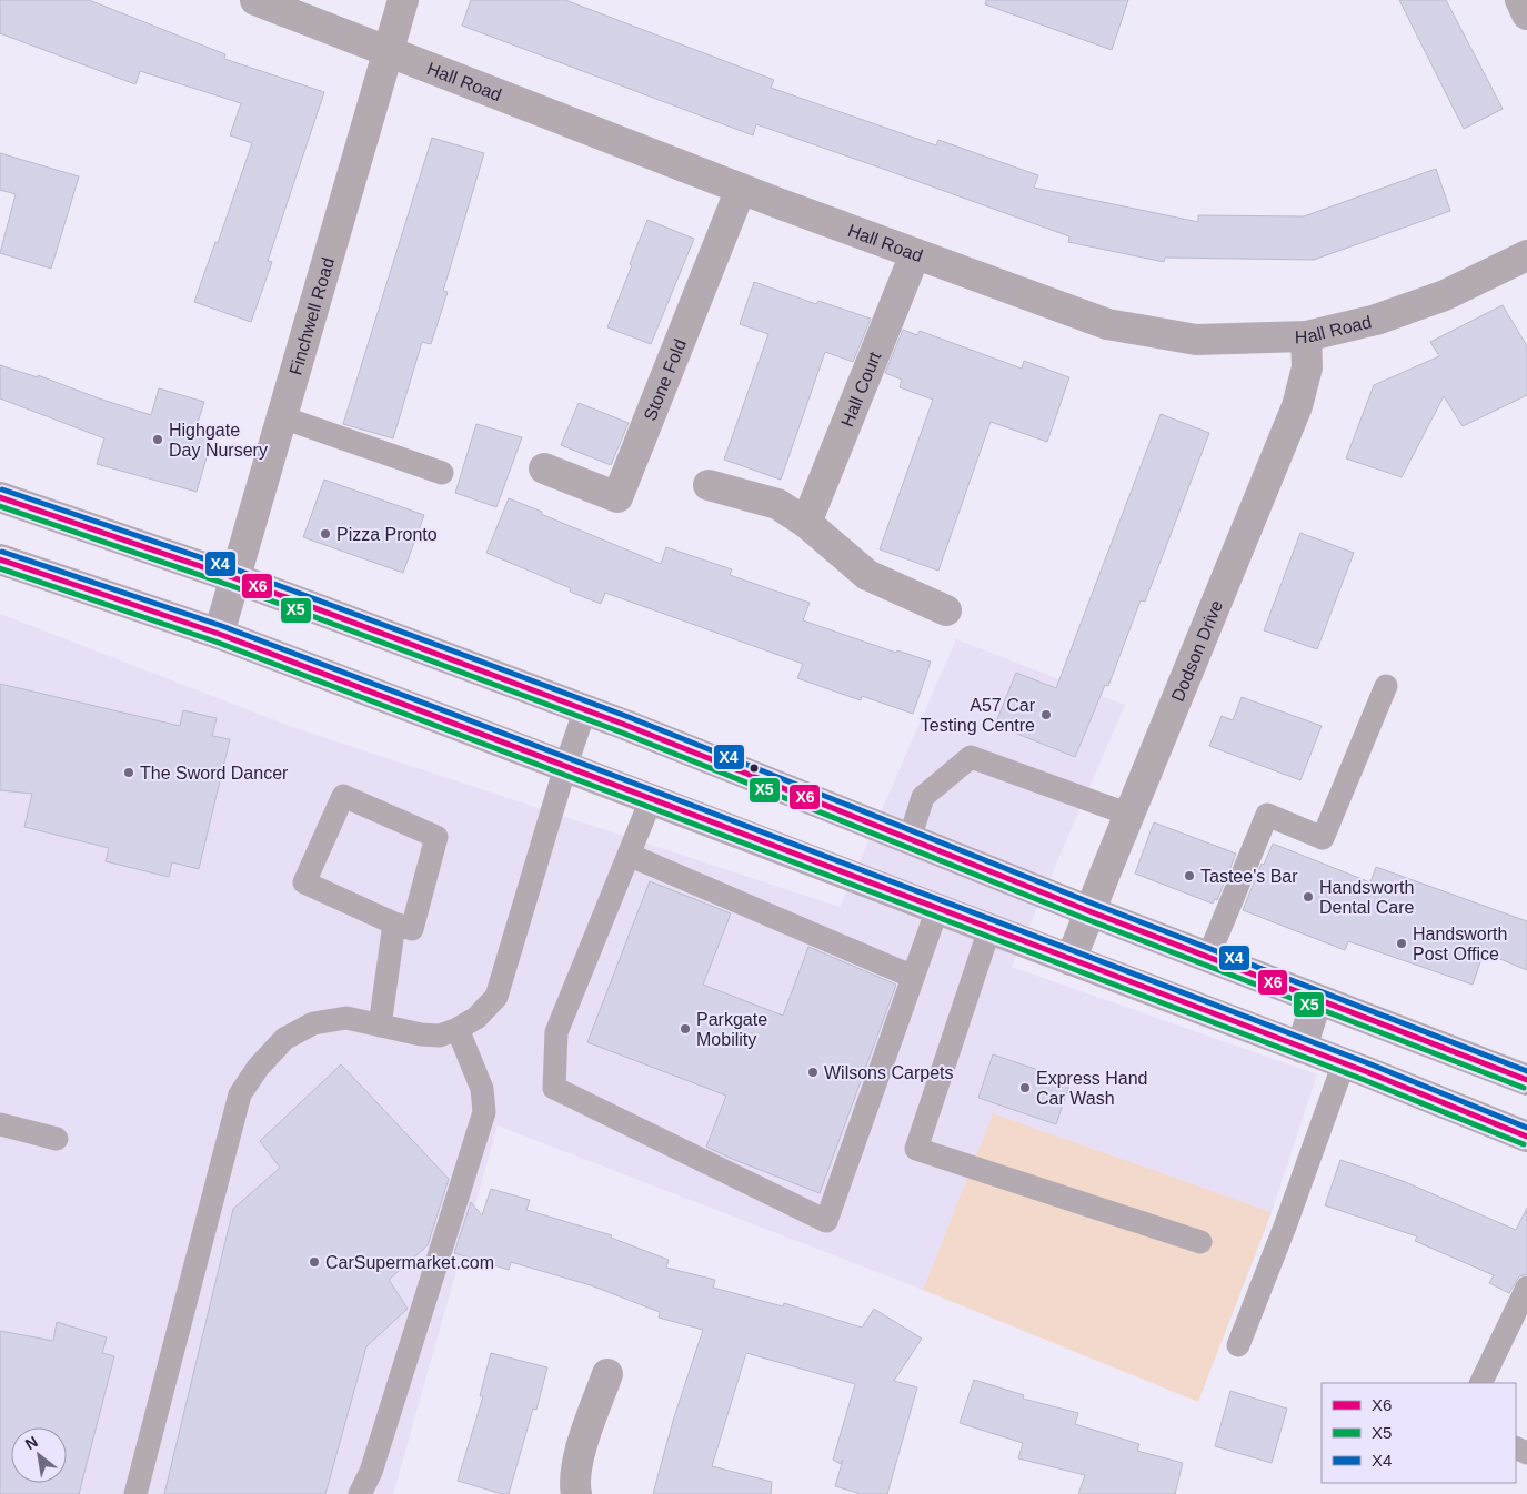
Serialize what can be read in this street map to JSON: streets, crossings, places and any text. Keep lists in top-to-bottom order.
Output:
{
  "streets": {
    "street": [
      "Hall Road",
      "Finchwell Road",
      "Stone Fold",
      "Hall Court",
      "Dodson Drive"
    ]
  },
  "crossings": [
    ["Hall Road", "Finchwell Road"],
    ["Hall Road", "Stone Fold"],
    ["Hall Road", "Hall Court"],
    ["Hall Road", "Dodson Drive"]
  ],
  "places": [
    "Highgate Day Nursery",
    "Pizza Pronto",
    "A57 Car Testing Centre",
    "The Sword Dancer",
    "Tastee's Bar",
    "Handsworth Dental Care",
    "Handsworth Post Office",
    "Parkgate Mobility",
    "Wilsons Carpets",
    "Express Hand Car Wash",
    "CarSupermarket.com"
  ],
  "lines": ["transit line X4", "transit line X6", "transit line X5"],
  "legend": ["X6", "X5", "X4"],
  "north": "top left"
}
